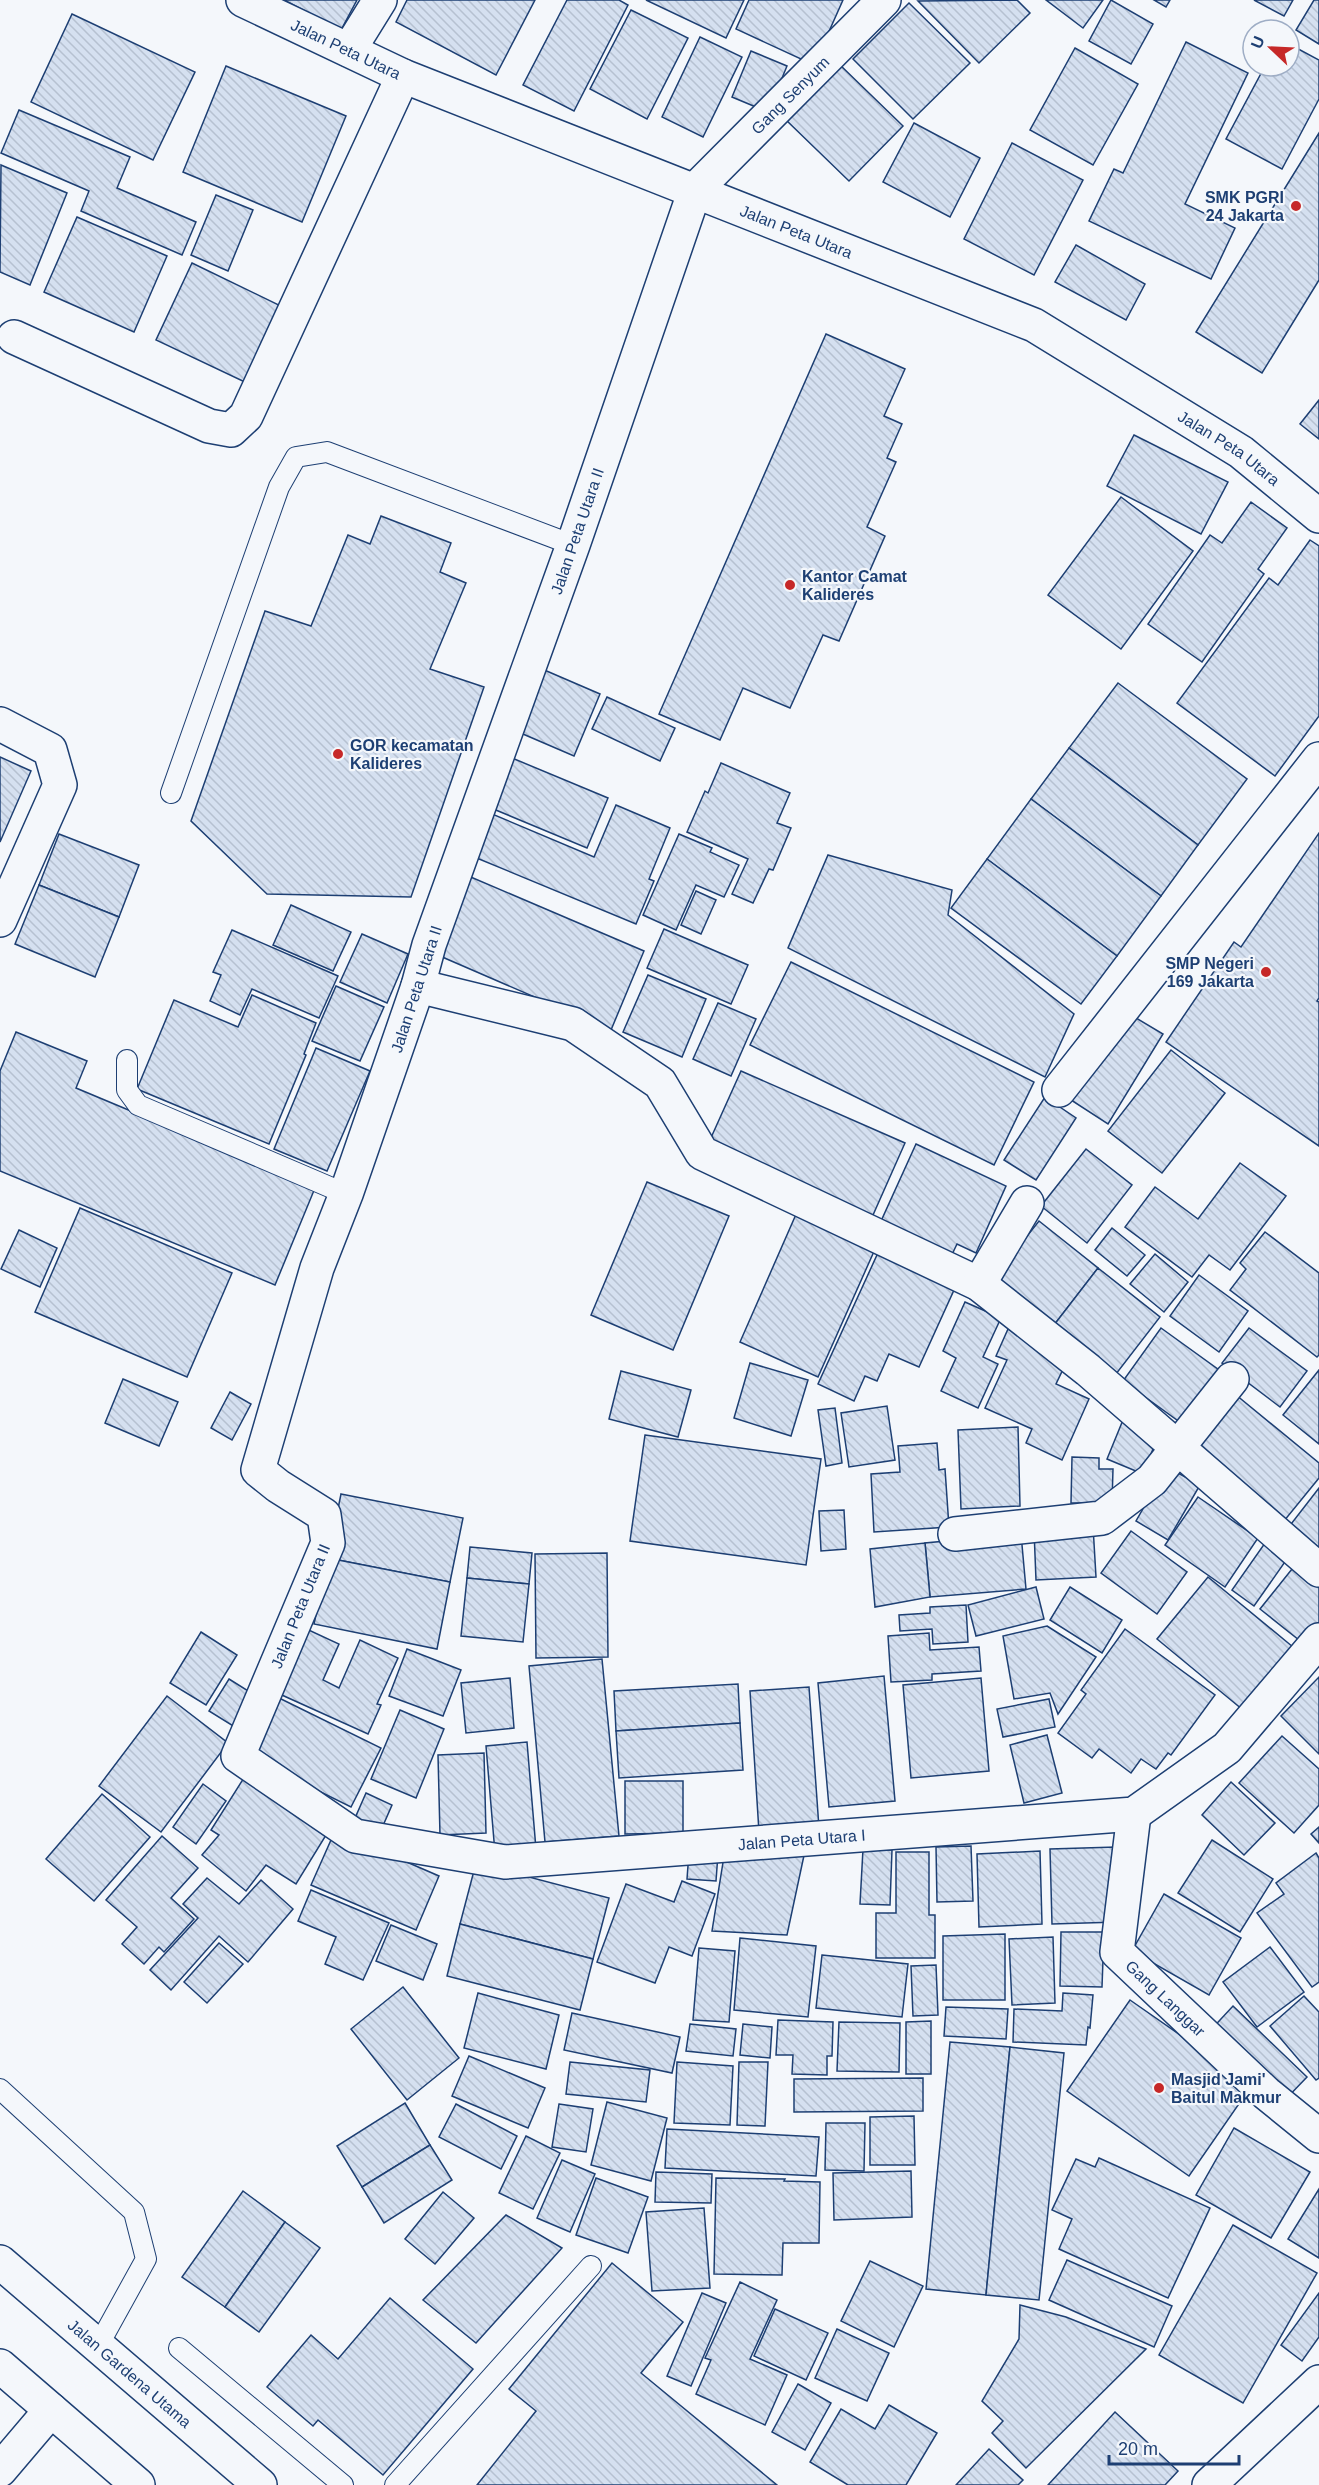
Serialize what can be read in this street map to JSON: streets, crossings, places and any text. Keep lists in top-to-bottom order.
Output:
{
  "streets": {
    "street": [
      "Jalan Peta Utara",
      "Gang Senyum",
      "Jalan Peta Utara II",
      "Jalan Peta Utara I",
      "Gang Langgar",
      "Jalan Gardena Utama"
    ]
  },
  "crossings": [
    ["Jalan Peta Utara", "Gang Senyum"],
    ["Jalan Peta Utara", "Jalan Peta Utara II"],
    ["Gang Senyum", "Jalan Peta Utara II"],
    ["Jalan Peta Utara II", "Jalan Peta Utara I"],
    ["Jalan Peta Utara I", "Gang Langgar"]
  ],
  "places": [
    "SMK PGRI 24 Jakarta",
    "Kantor Camat Kalideres",
    "GOR kecamatan Kalideres",
    "SMP Negeri 169 Jakarta",
    "Masjid Jami' Baitul Makmur"
  ],
  "scale_bar": "20 m",
  "north": "top left"
}
